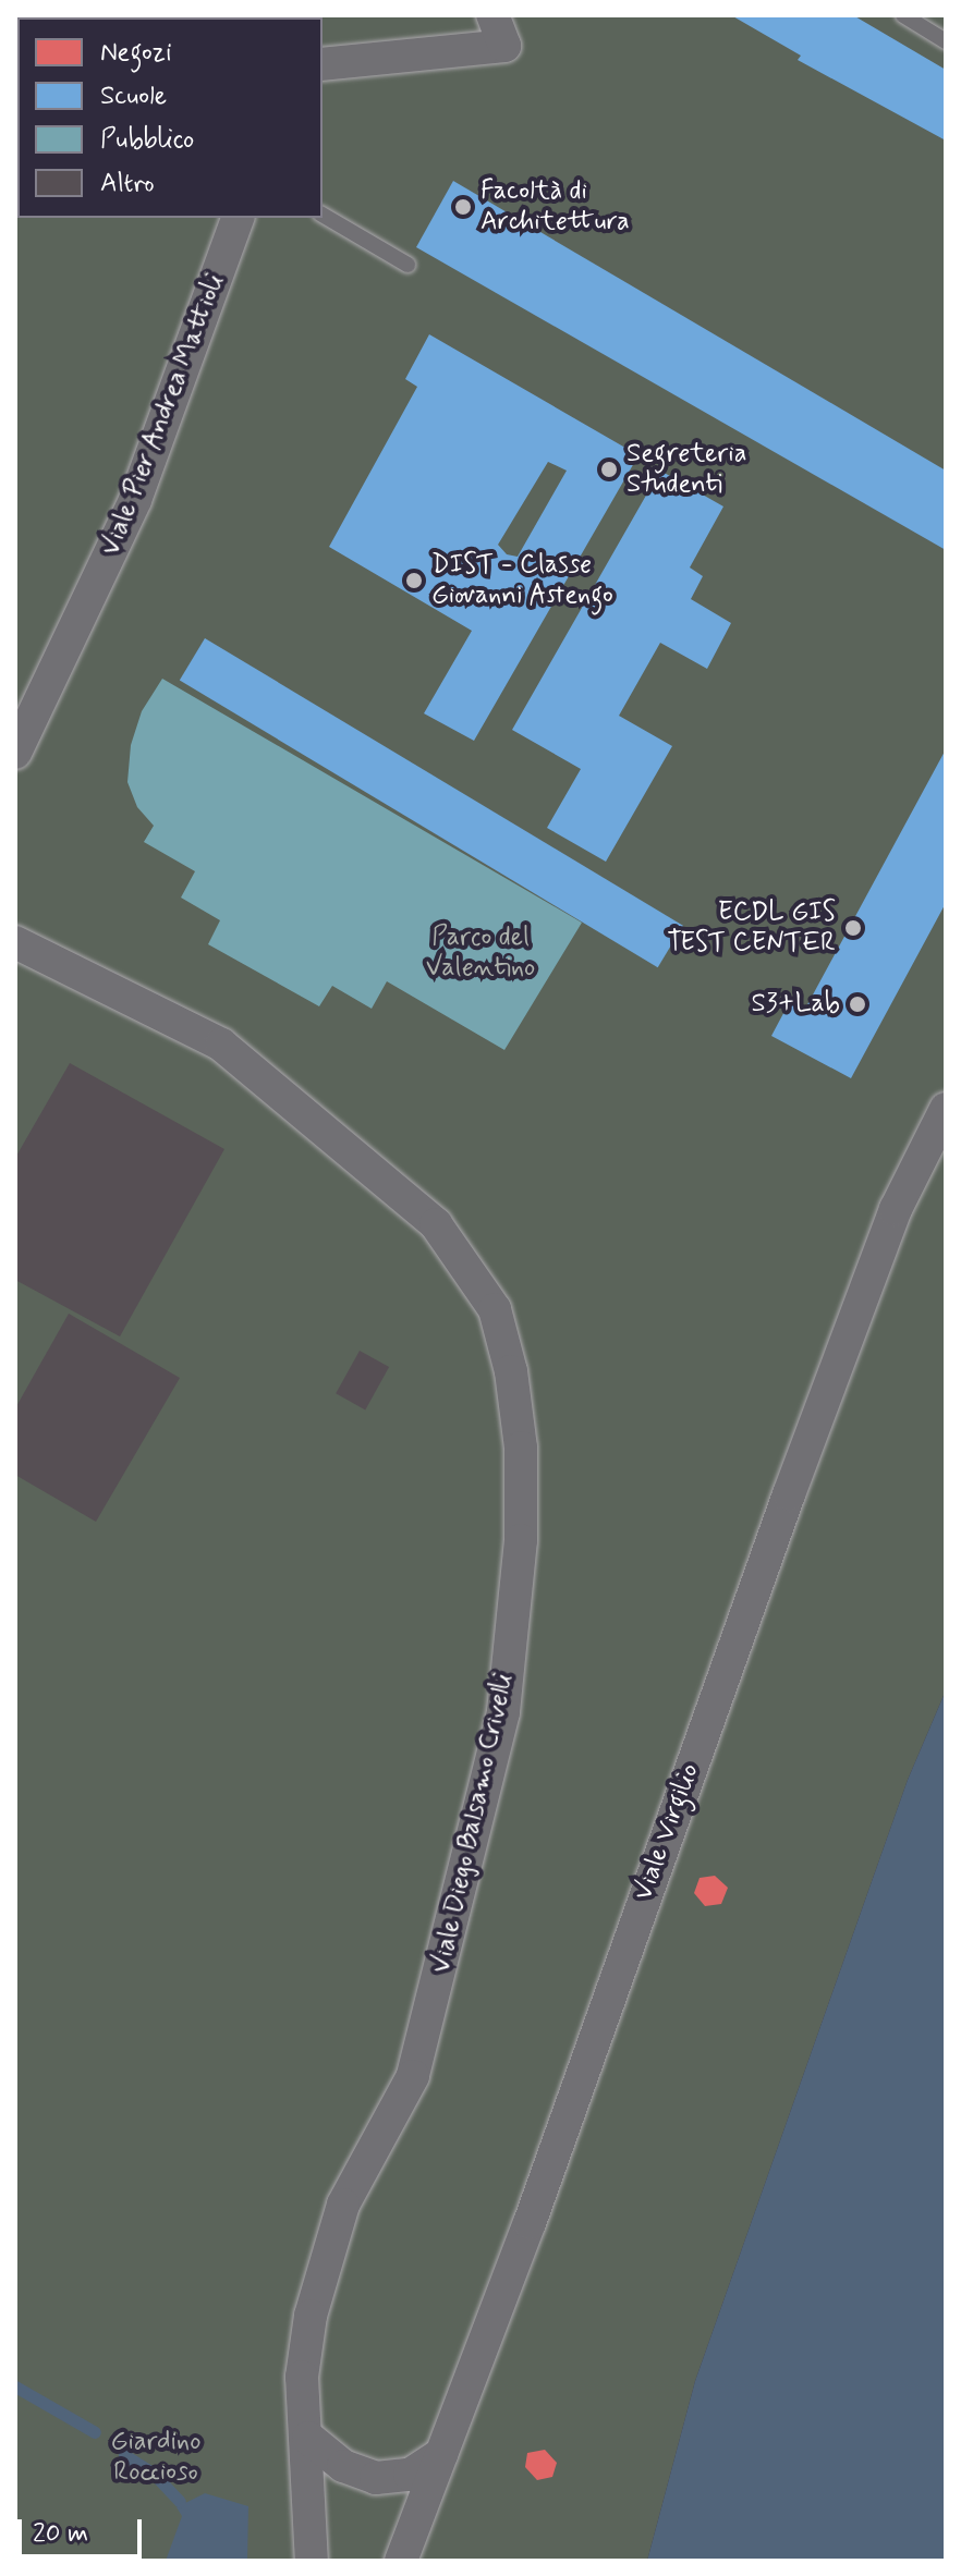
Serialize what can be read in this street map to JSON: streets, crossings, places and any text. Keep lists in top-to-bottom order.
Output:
{
  "streets": {
    "street": ["Viale Pier Andrea Mattioli", "Viale Diego Balsamo Crivelli", "Viale Virgilio"]
  },
  "parks": ["Parco del Valentino", "Giardino Roccioso"],
  "places": [
    "Facoltà di Architettura",
    "Segreteria Studenti",
    "DIST - Classe Giovanni Astengo",
    "ECDL GIS TEST CENTER",
    "S3+Lab"
  ],
  "legend": [
    "Negozi",
    "Scuole",
    "Pubblico",
    "Altro"
  ],
  "scale_bar": "20 m"
}
